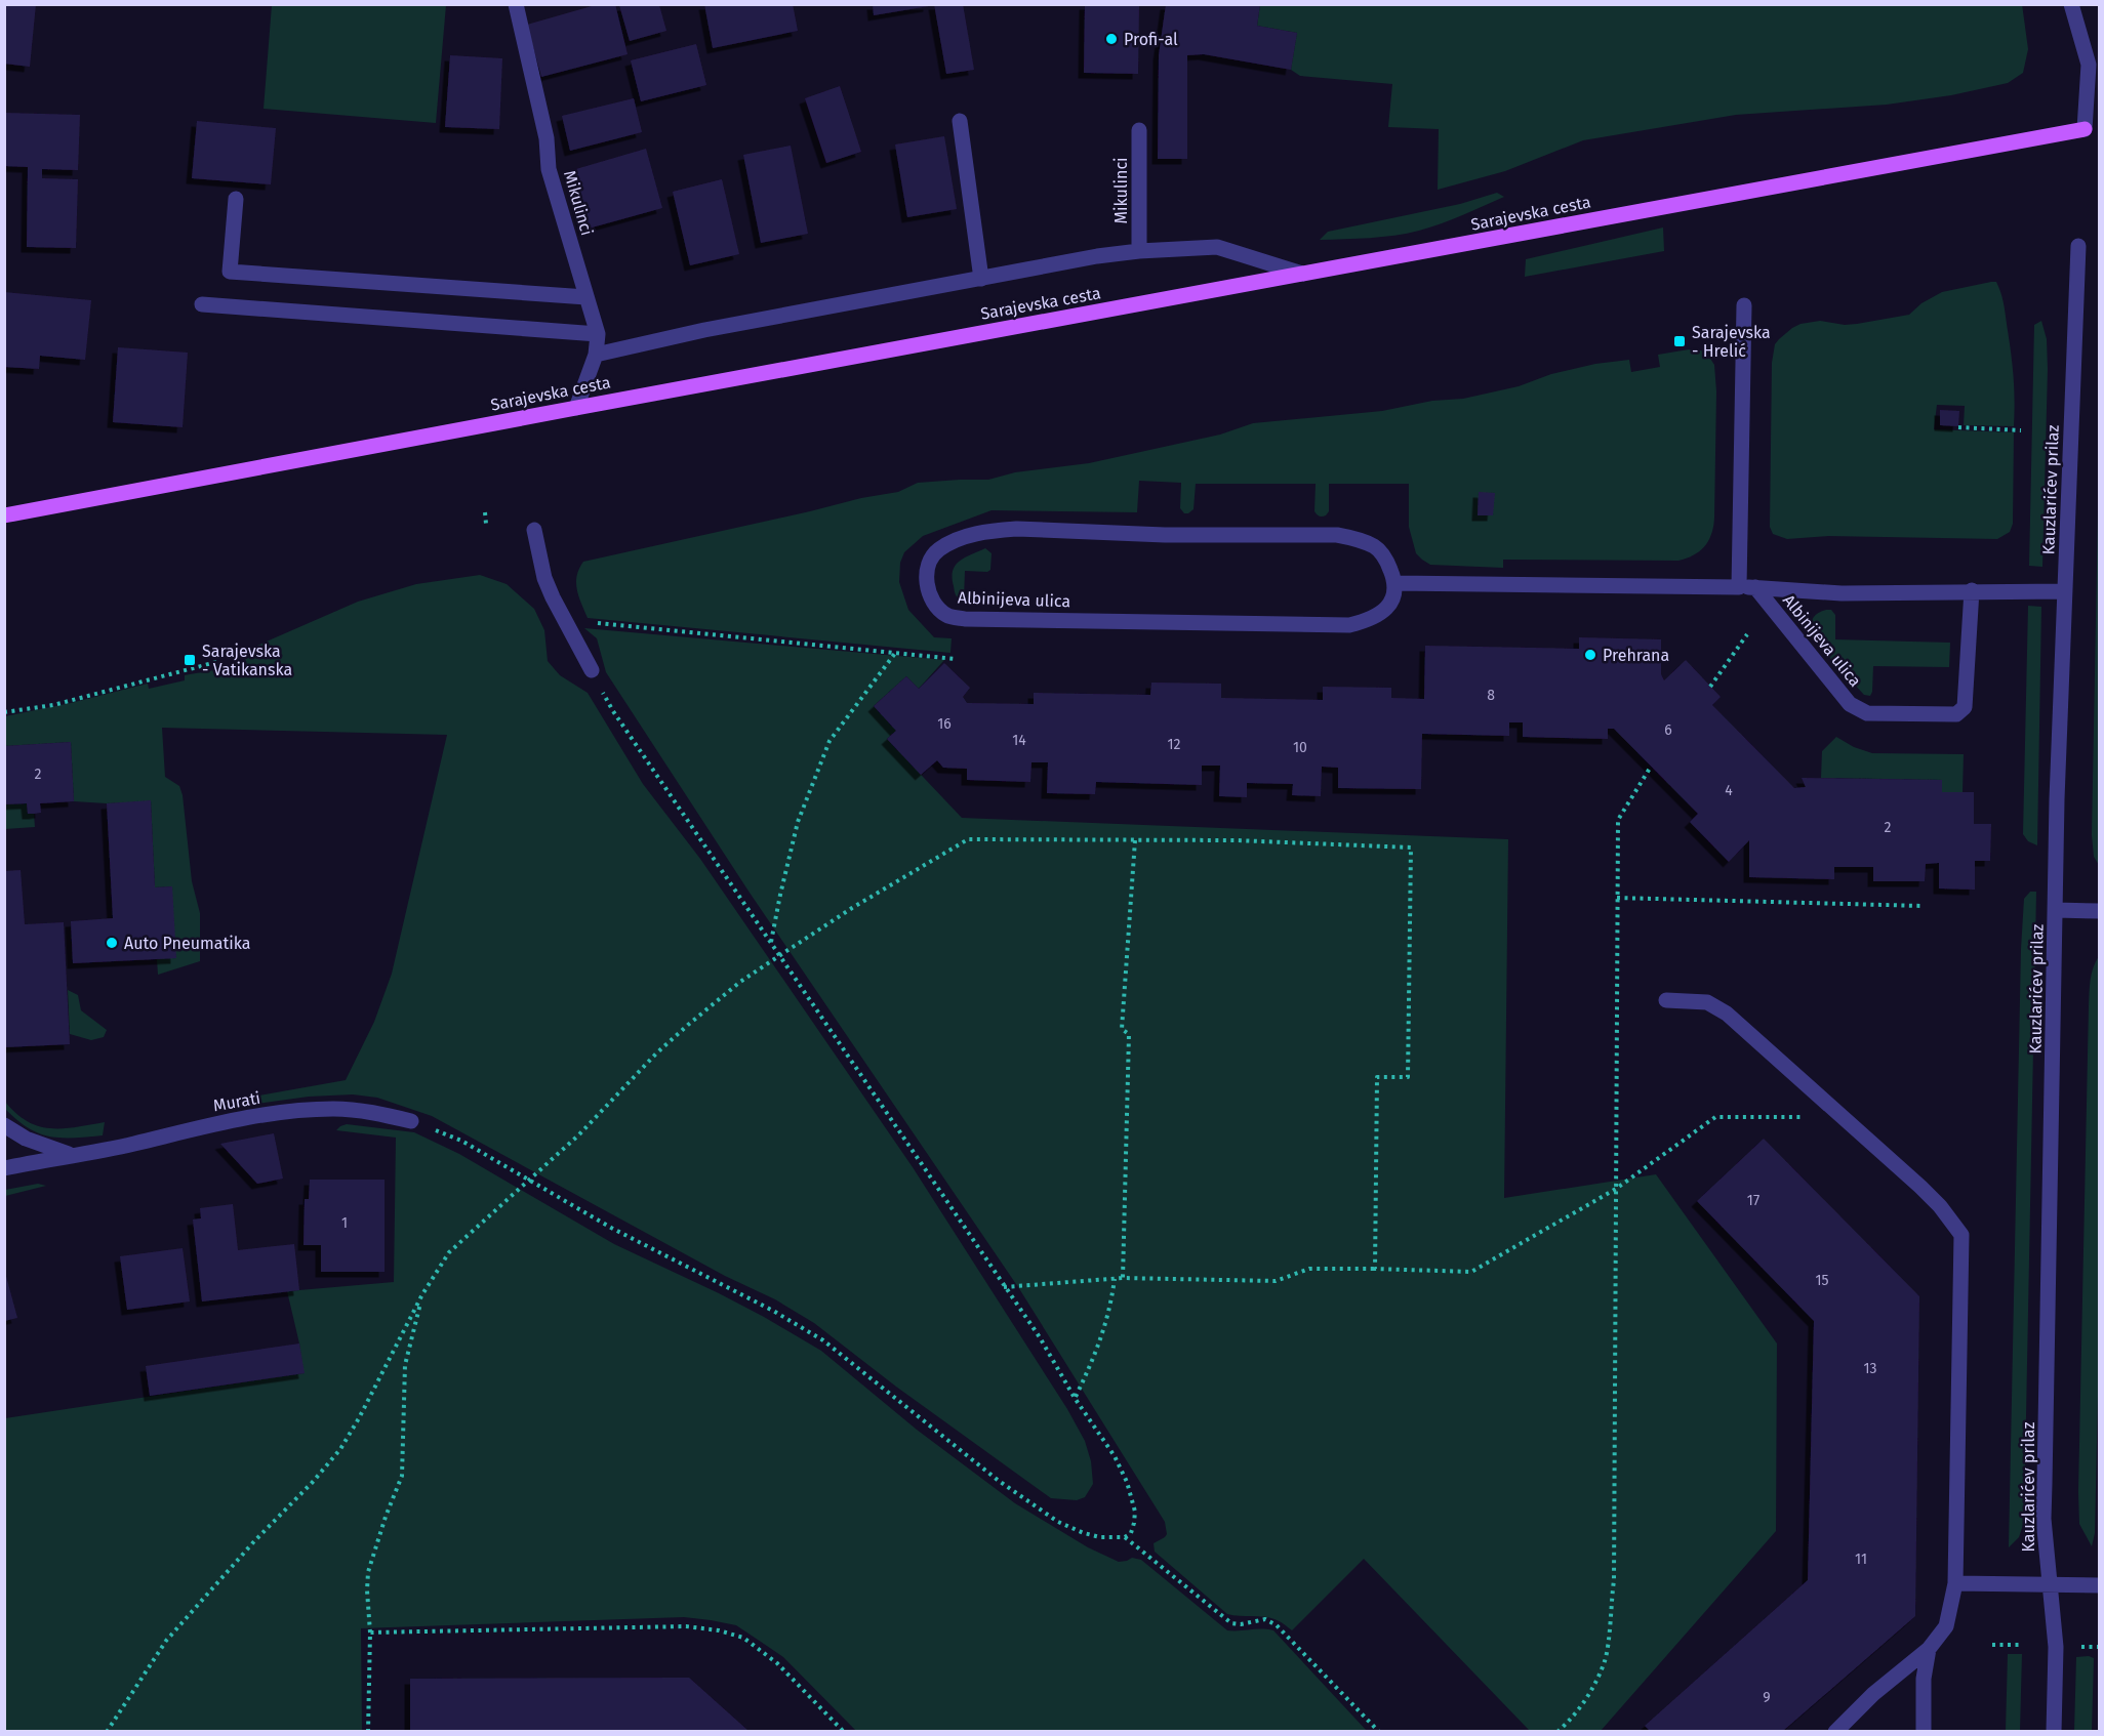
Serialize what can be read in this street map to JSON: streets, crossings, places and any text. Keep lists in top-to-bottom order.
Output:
{
  "streets": {
    "main road": ["Sarajevska cesta"],
    "street": [
      "Mikulinci",
      "Kauzlarićev prilaz",
      "Albinijeva ulica",
      "Murati"
    ]
  },
  "crossings": [
    ["Mikulinci", "Sarajevska cesta"],
    ["Kauzlarićev prilaz", "Albinijeva ulica"]
  ],
  "places": {
    "other": ["Profi-al", "Prehrana", "Auto Pneumatika"],
    "transit": ["Sarajevska - Hrelić", "Sarajevska - Vatikanska"]
  },
  "house_numbers": [
    "8",
    "16",
    "6",
    "14",
    "12",
    "10",
    "2",
    "4",
    "2",
    "17",
    "1",
    "15",
    "13",
    "11",
    "9"
  ]
}
